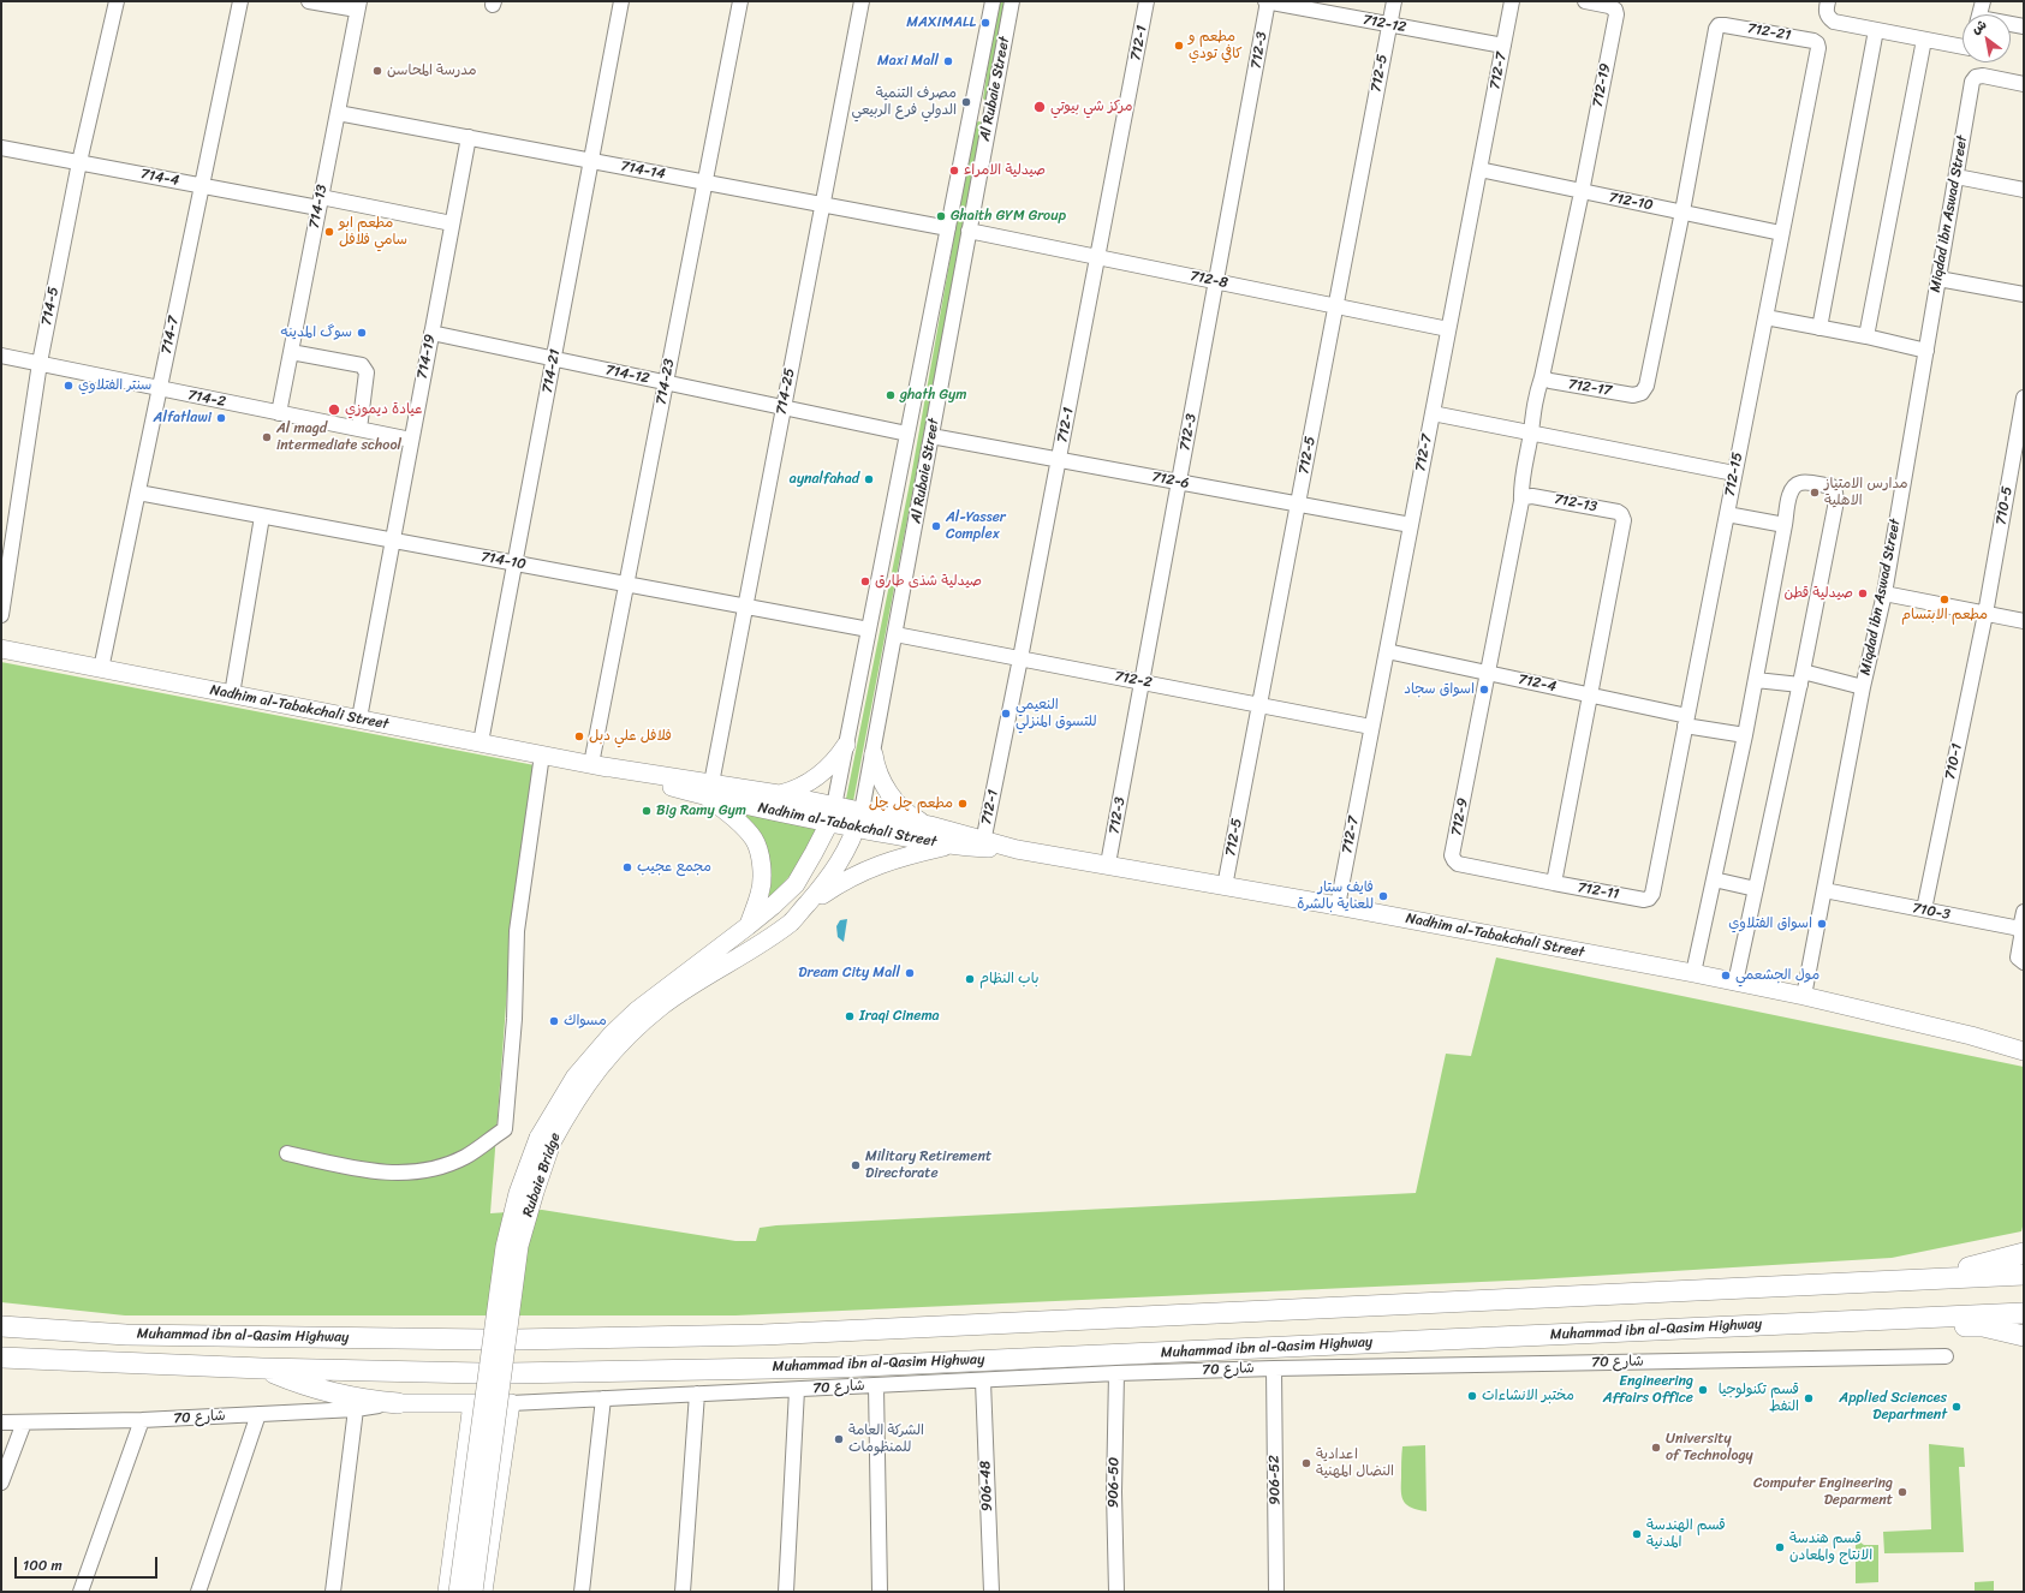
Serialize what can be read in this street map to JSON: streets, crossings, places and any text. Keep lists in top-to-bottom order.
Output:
{
  "streets": {
    "highway": ["Muhammad ibn al-Qasim Highway"],
    "main road": ["Nadhim al-Tabakchali Street", "Rubaie Bridge"],
    "street": [
      "712-12",
      "712-21",
      "712-1",
      "712-3",
      "712-7",
      "712-5",
      "712-19",
      "Al Rubaie Street",
      "714-14",
      "714-4",
      "712-10",
      "714-13",
      "Miqdad ibn Aswad Street",
      "712-8",
      "714-5",
      "714-7",
      "714-19",
      "714-21",
      "714-12",
      "714-23",
      "712-17",
      "714-25",
      "714-2",
      "712-15",
      "712-6",
      "712-13",
      "710-5",
      "714-10",
      "712-2",
      "712-4",
      "710-1",
      "712-9",
      "712-11",
      "710-3",
      "شارع 70",
      "906-52",
      "906-50",
      "906-48"
    ]
  },
  "crossings": [
    ["712-12", "712-3"],
    ["712-12", "712-7"],
    ["712-12", "712-5"],
    ["712-21", "712-10"],
    ["712-21", "712-17"],
    ["712-21", "712-15"],
    ["712-1", "712-8"],
    ["712-1", "712-6"],
    ["712-1", "712-2"],
    ["712-1", "Nadhim al-Tabakchali Street"],
    ["712-3", "712-8"],
    ["712-3", "712-6"],
    ["712-3", "712-2"],
    ["712-3", "Nadhim al-Tabakchali Street"],
    ["712-7", "712-10"],
    ["712-7", "712-8"],
    ["712-7", "712-6"],
    ["712-7", "712-2"],
    ["712-7", "712-4"],
    ["712-7", "Nadhim al-Tabakchali Street"],
    ["712-5", "712-8"],
    ["712-5", "712-6"],
    ["712-5", "712-2"],
    ["712-5", "Nadhim al-Tabakchali Street"],
    ["712-19", "712-10"],
    ["Al Rubaie Street", "714-14"],
    ["Al Rubaie Street", "712-8"],
    ["Al Rubaie Street", "714-12"],
    ["Al Rubaie Street", "712-6"],
    ["Al Rubaie Street", "714-10"],
    ["Al Rubaie Street", "712-2"],
    ["Al Rubaie Street", "Nadhim al-Tabakchali Street"],
    ["Al Rubaie Street", "Rubaie Bridge"],
    ["714-14", "714-13"],
    ["714-14", "714-19"],
    ["714-14", "714-21"],
    ["714-14", "714-23"],
    ["714-14", "714-25"],
    ["714-4", "714-13"],
    ["714-4", "714-5"],
    ["714-4", "714-7"],
    ["714-4", "714-19"],
    ["712-10", "712-17"],
    ["712-10", "712-15"],
    ["714-13", "714-2"],
    ["Miqdad ibn Aswad Street", "Nadhim al-Tabakchali Street"],
    ["Miqdad ibn Aswad Street", "710-3"],
    ["714-5", "714-2"],
    ["714-7", "714-2"],
    ["714-7", "714-10"],
    ["714-7", "Nadhim al-Tabakchali Street"],
    ["714-19", "714-12"],
    ["714-19", "714-2"],
    ["714-19", "714-10"],
    ["714-19", "Nadhim al-Tabakchali Street"],
    ["714-21", "714-12"],
    ["714-21", "714-10"],
    ["714-21", "Nadhim al-Tabakchali Street"],
    ["714-12", "714-23"],
    ["714-12", "714-25"],
    ["714-23", "714-10"],
    ["714-23", "Nadhim al-Tabakchali Street"],
    ["714-25", "714-10"],
    ["714-25", "Nadhim al-Tabakchali Street"],
    ["712-15", "712-4"],
    ["712-15", "712-11"],
    ["712-13", "712-4"],
    ["710-5", "710-1"],
    ["712-4", "712-9"],
    ["712-4", "712-11"],
    ["Nadhim al-Tabakchali Street", "Rubaie Bridge"],
    ["710-1", "710-3"],
    ["712-9", "712-11"],
    ["شارع 70", "906-52"],
    ["شارع 70", "906-50"],
    ["شارع 70", "906-48"]
  ],
  "places": [
    "MAXIMALL",
    "مطعم و كافي تودي",
    "Maxi Mall",
    "مدرسة المحاسن",
    "مصرف التنمية الدولي فرع الربيعي",
    "مركز شي بيوتي",
    "صيدلية الامراء",
    "Ghaith GYM Group",
    "مطعم ابو سامي فلافل",
    "سوگ المدينه",
    "سنتر الفتلاوي",
    "ghath Gym",
    "عيادة ديموزي",
    "Alfatlawi",
    "Al magd intermediate school",
    "aynalfahad",
    "مدارس الامتياز الاهلية",
    "Al-Yasser Complex",
    "صيدلية شذى طارق",
    "صيدلية قطن",
    "مطعم الابتسام",
    "اسواق سجاد",
    "النعيمي للتسوق المنزلي",
    "فلافل علي دبل",
    "مطعم چل چل",
    "Big Ramy Gym",
    "مجمع عجيب",
    "فايف ستار للعناية بالشرة",
    "اسواق الفتلاوي",
    "Dream City Mall",
    "مول الجشعمي",
    "باب النظام",
    "Iraqi Cinema",
    "مسواك",
    "Military Retirement Directorate",
    "Engineering Affairs Office",
    "مختبر الانشاءات",
    "قسم تكنولوجيا النفط",
    "Applied Sciences Department",
    "الشركة العامة للمنظومات",
    "University of Technology",
    "اعدادية النضال المهنية",
    "Computer Engineering Deparment",
    "قسم الهندسة المدنية",
    "قسم هندسة الانتاج والمعادن"
  ],
  "scale_bar": "100 m",
  "north": "top left"
}
